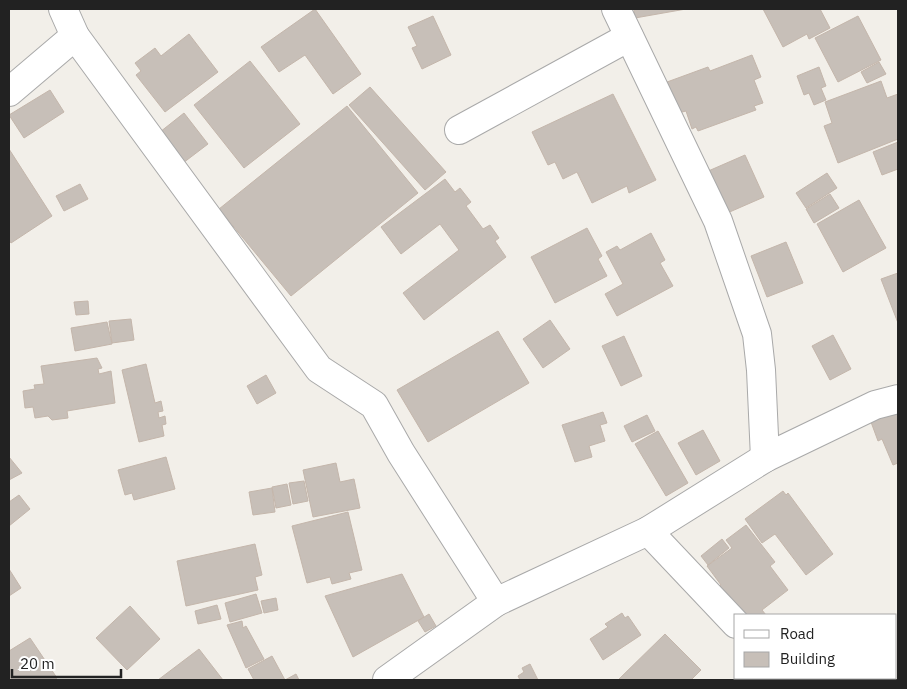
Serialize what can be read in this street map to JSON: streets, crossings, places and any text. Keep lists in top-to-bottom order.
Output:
{
  "legend": ["Road", "Building"],
  "scale_bar": "20 m"
}
